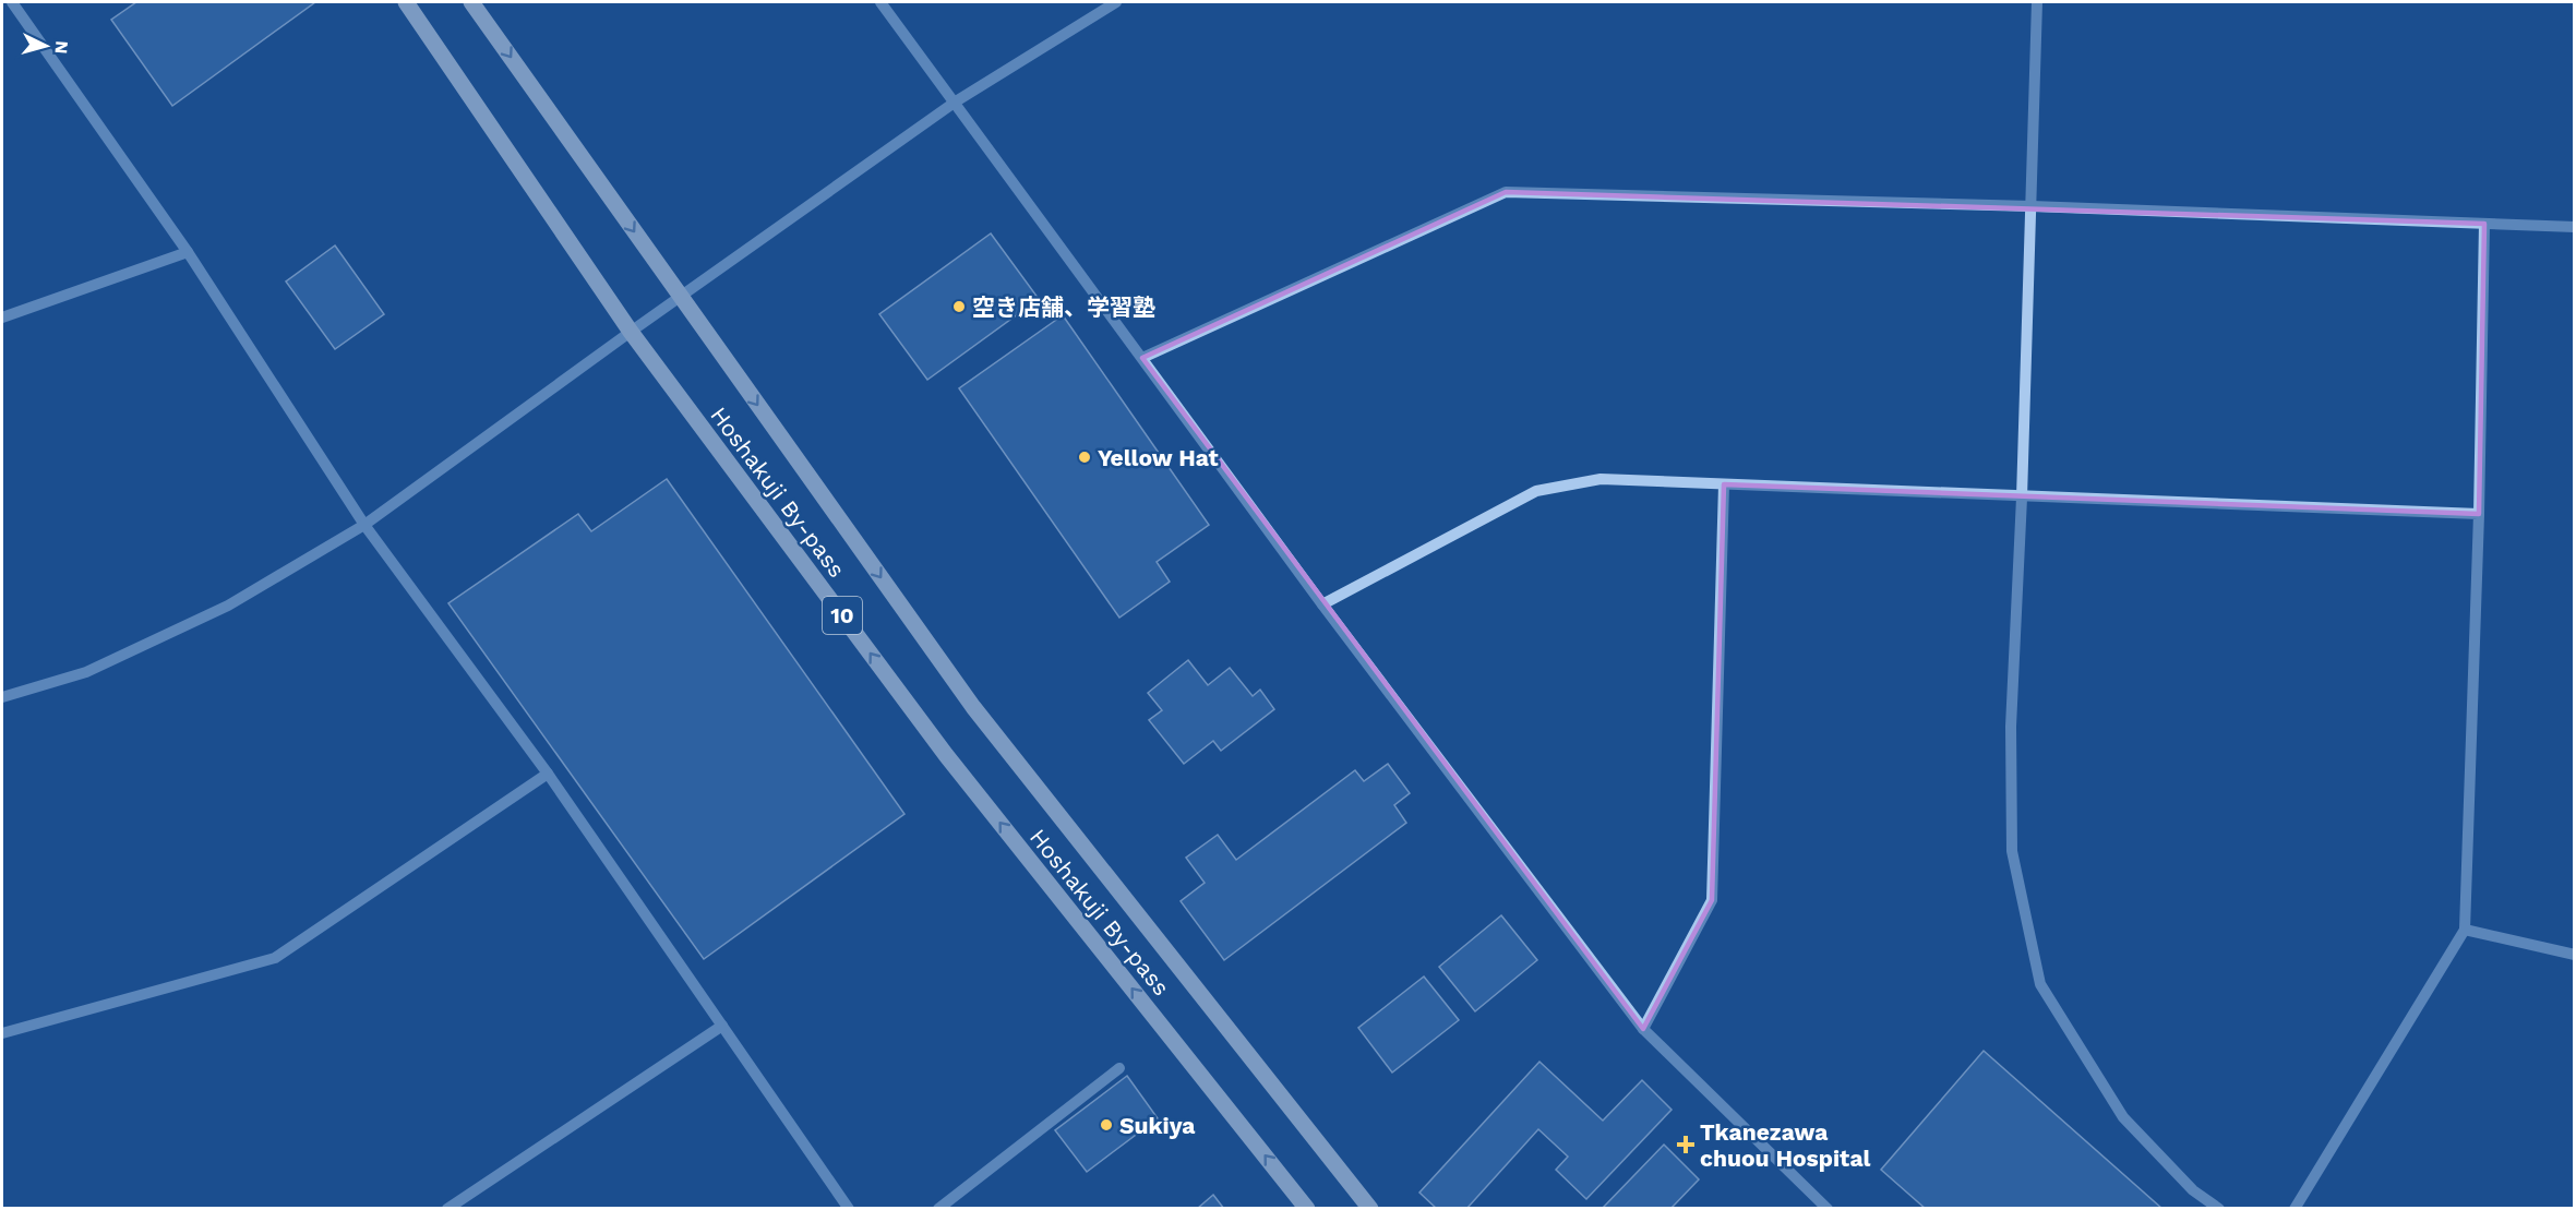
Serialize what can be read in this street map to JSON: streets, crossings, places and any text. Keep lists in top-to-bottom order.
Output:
{
  "streets": {
    "main road": ["Hoshakuji By-pass", "10"]
  },
  "places": {
    "other": ["空き店舗、学習塾", "Yellow Hat", "Sukiya"],
    "health": ["Tkanezawa chuou Hospital"]
  },
  "north": "right"
}
